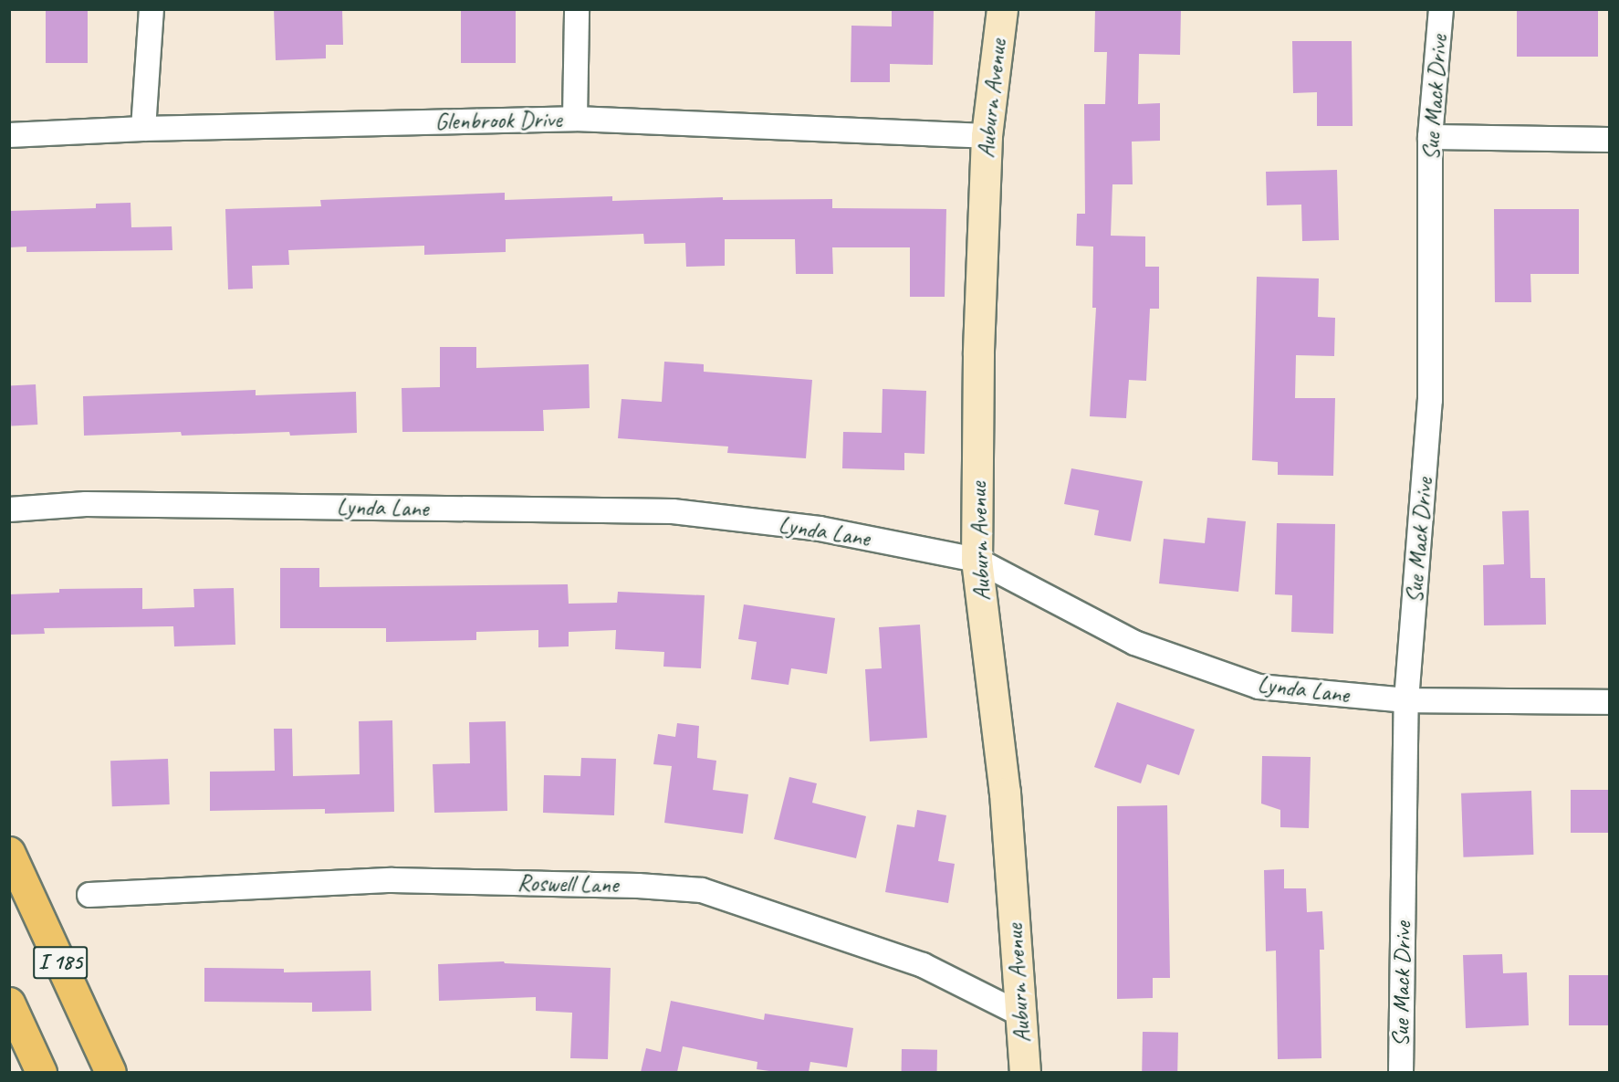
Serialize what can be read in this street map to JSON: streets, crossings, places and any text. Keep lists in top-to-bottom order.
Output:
{
  "streets": {
    "highway": ["I 185"],
    "street": [
      "Sue Mack Drive",
      "Auburn Avenue",
      "Glenbrook Drive",
      "Lynda Lane",
      "Roswell Lane"
    ]
  },
  "crossings": [
    ["Sue Mack Drive", "Lynda Lane"],
    ["Auburn Avenue", "Glenbrook Drive"],
    ["Auburn Avenue", "Lynda Lane"],
    ["Auburn Avenue", "Roswell Lane"]
  ]
}
